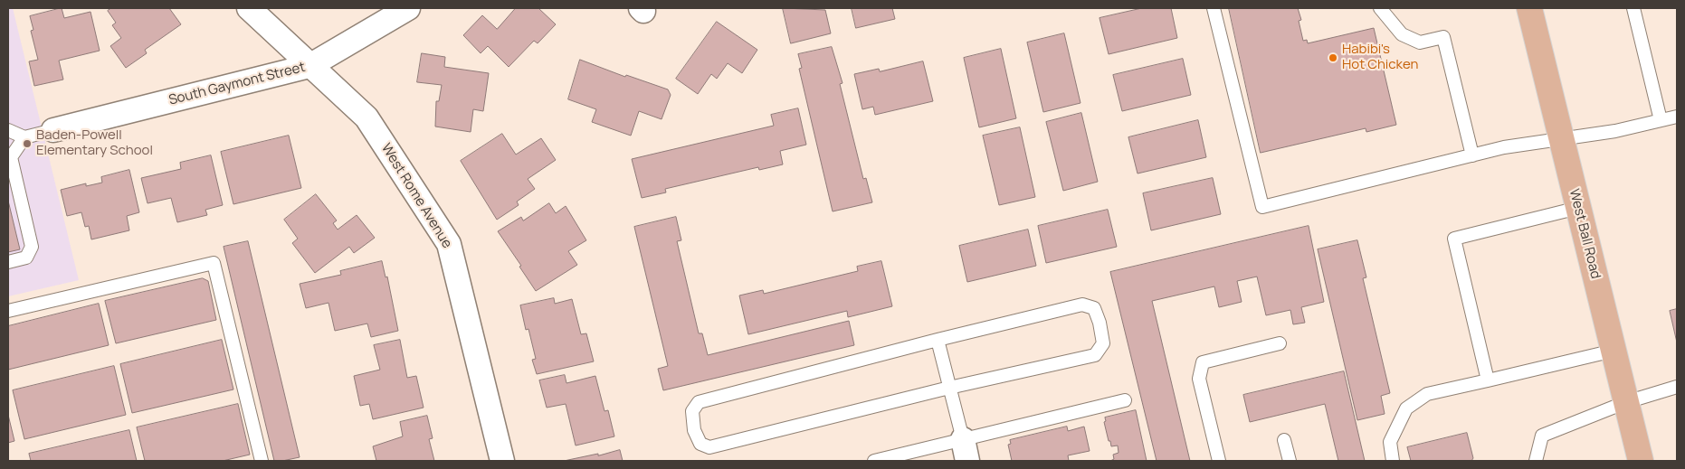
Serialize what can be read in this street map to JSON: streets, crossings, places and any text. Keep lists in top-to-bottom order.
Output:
{
  "streets": {
    "main road": ["West Ball Road"],
    "street": ["South Gaymont Street", "West Rome Avenue"]
  },
  "crossings": [
    ["South Gaymont Street", "West Rome Avenue"]
  ],
  "places": ["Habibi's Hot Chicken", "Baden-Powell Elementary School"]
}
